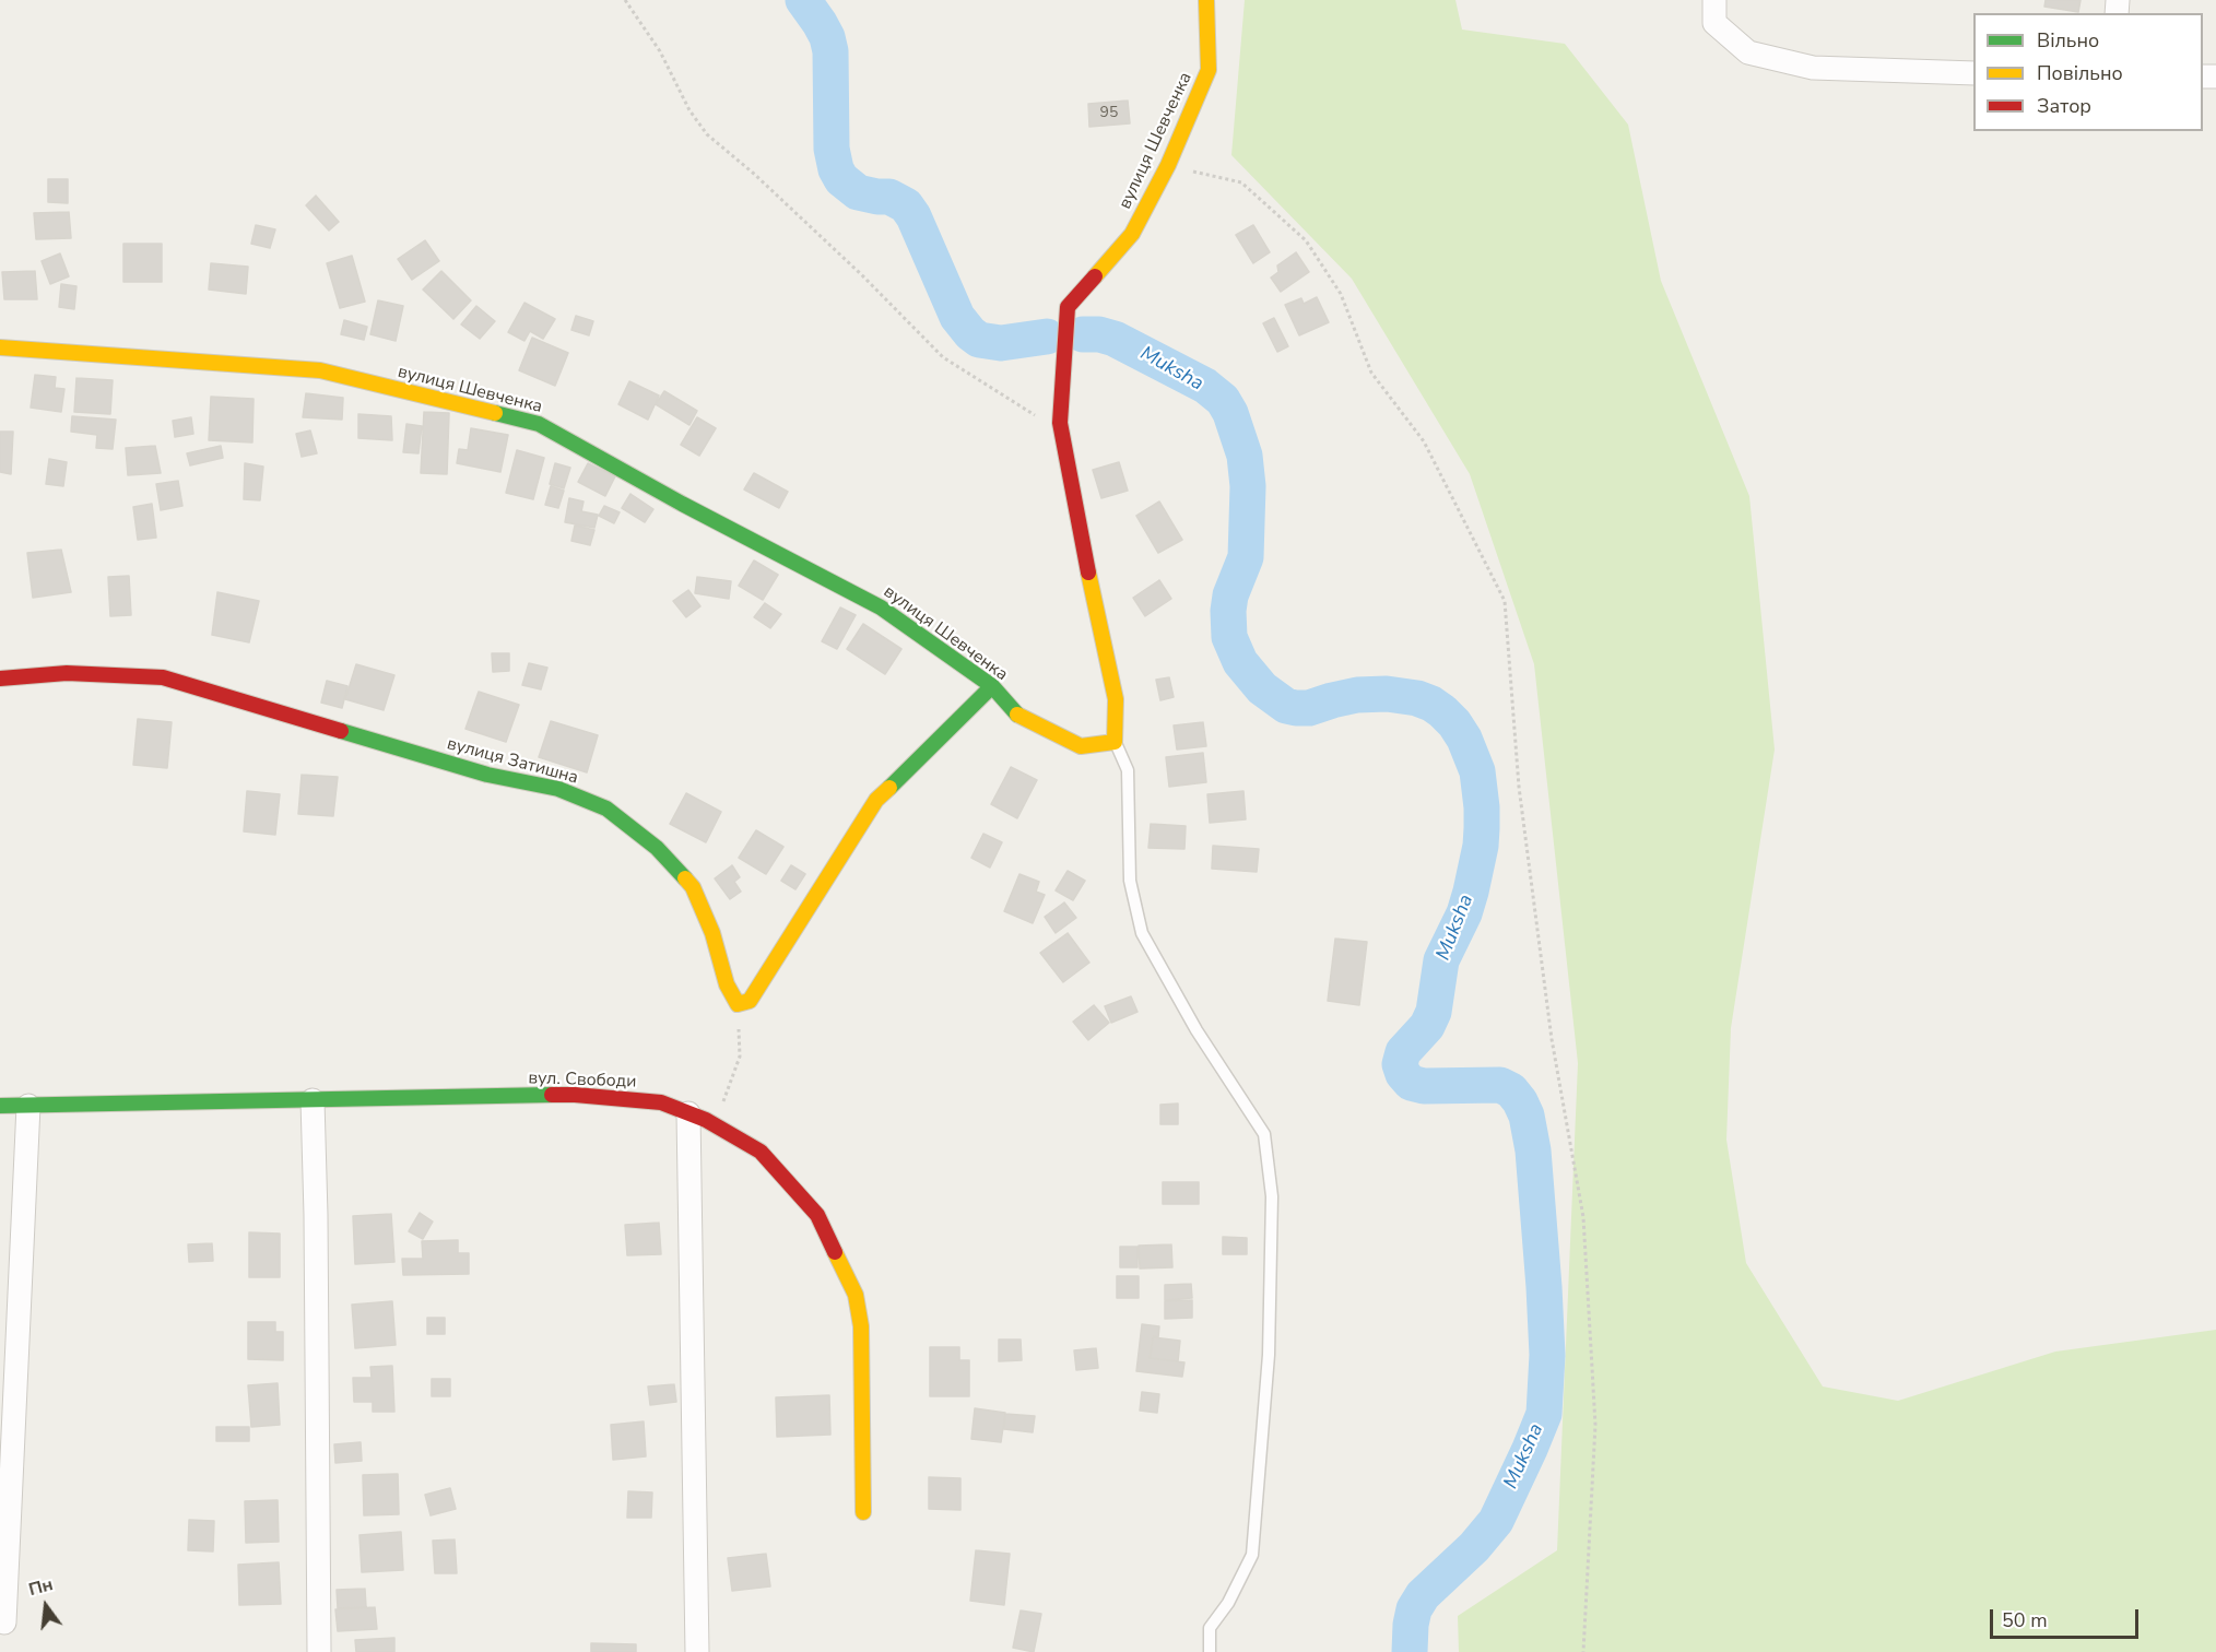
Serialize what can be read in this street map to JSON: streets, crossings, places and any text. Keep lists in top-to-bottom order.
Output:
{
  "streets": {
    "street": ["вулиця Шевченка", "вулиця Затишна", "вул. Свободи"]
  },
  "water": ["Muksha"],
  "house_numbers": ["95"],
  "legend": ["Вільно", "Повільно", "Затор"],
  "scale_bar": "50 m",
  "north": "top"
}
